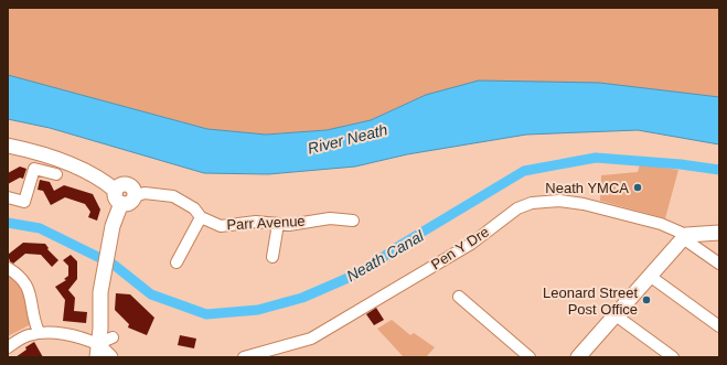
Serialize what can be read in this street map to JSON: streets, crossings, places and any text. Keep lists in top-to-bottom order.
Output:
{
  "streets": {
    "street": ["Parr Avenue", "Pen Y Dre"]
  },
  "water": ["River Neath", "Neath Canal"],
  "places": ["Neath YMCA", "Leonard Street Post Office"]
}
